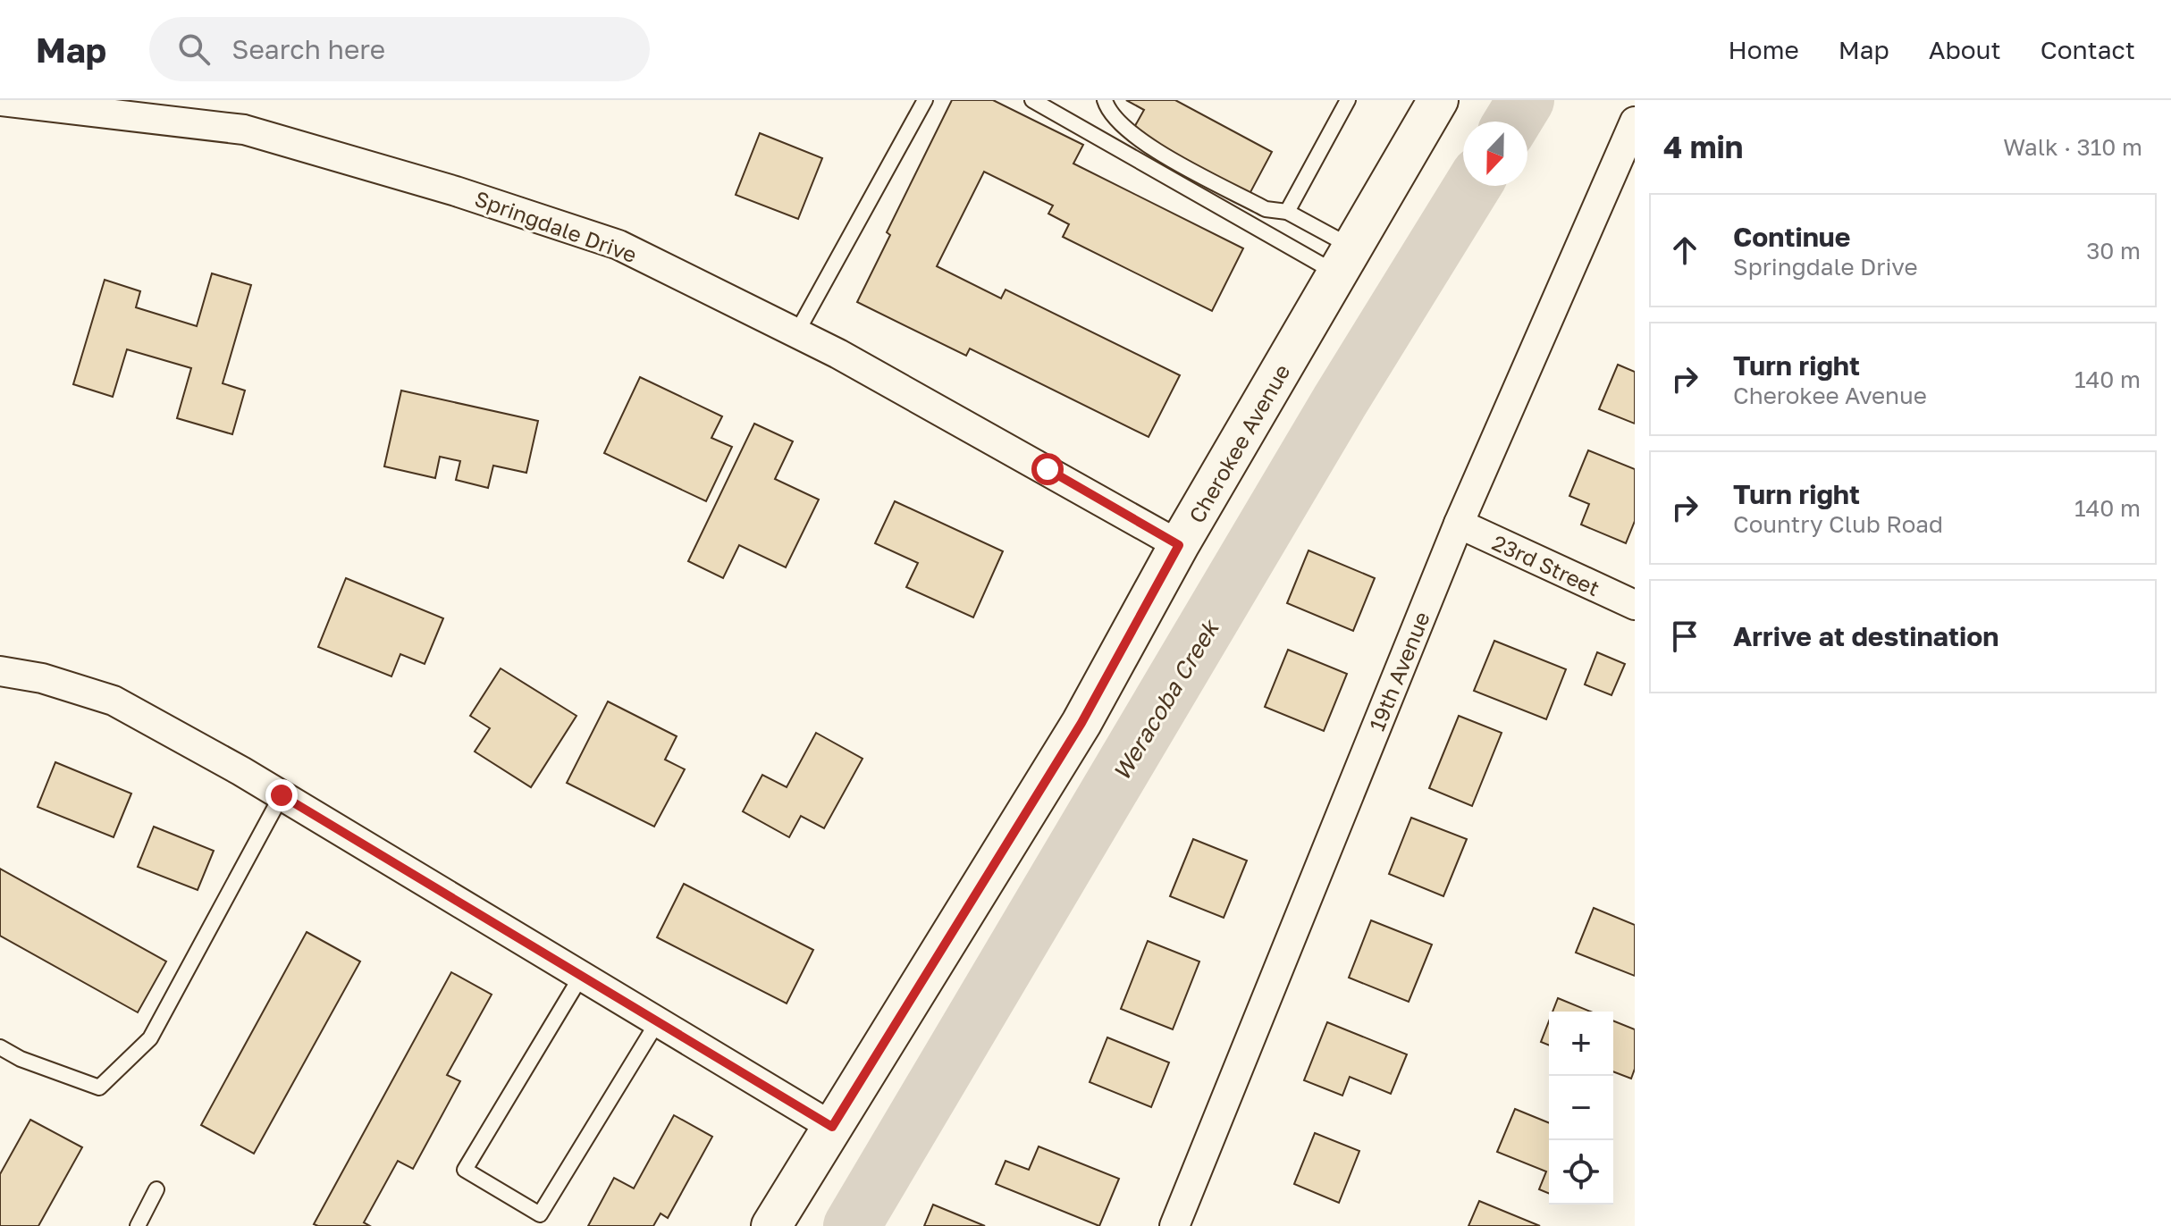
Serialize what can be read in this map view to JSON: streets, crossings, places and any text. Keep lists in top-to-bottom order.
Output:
{
  "streets": {
    "street": [
      "Springdale Drive",
      "Cherokee Avenue",
      "23rd Street",
      "19th Avenue"
    ]
  },
  "crossings": [
    ["Springdale Drive", "Cherokee Avenue"],
    ["23rd Street", "19th Avenue"]
  ],
  "water": ["Weracoba Creek"],
  "north": "bottom",
  "page": {
    "header": "Map",
    "search": "Search here",
    "nav": [
      "Home",
      "Map",
      "About",
      "Contact"
    ],
    "heading": ["4 min", "Walk · 310 m"],
    "list": [
      ["Continue", "Springdale Drive", "30 m"],
      ["Turn right", "Cherokee Avenue", "140 m"],
      ["Turn right", "Country Club Road", "140 m"],
      "Arrive at destination"
    ],
    "map_buttons": ["+", "−"]
  }
}
